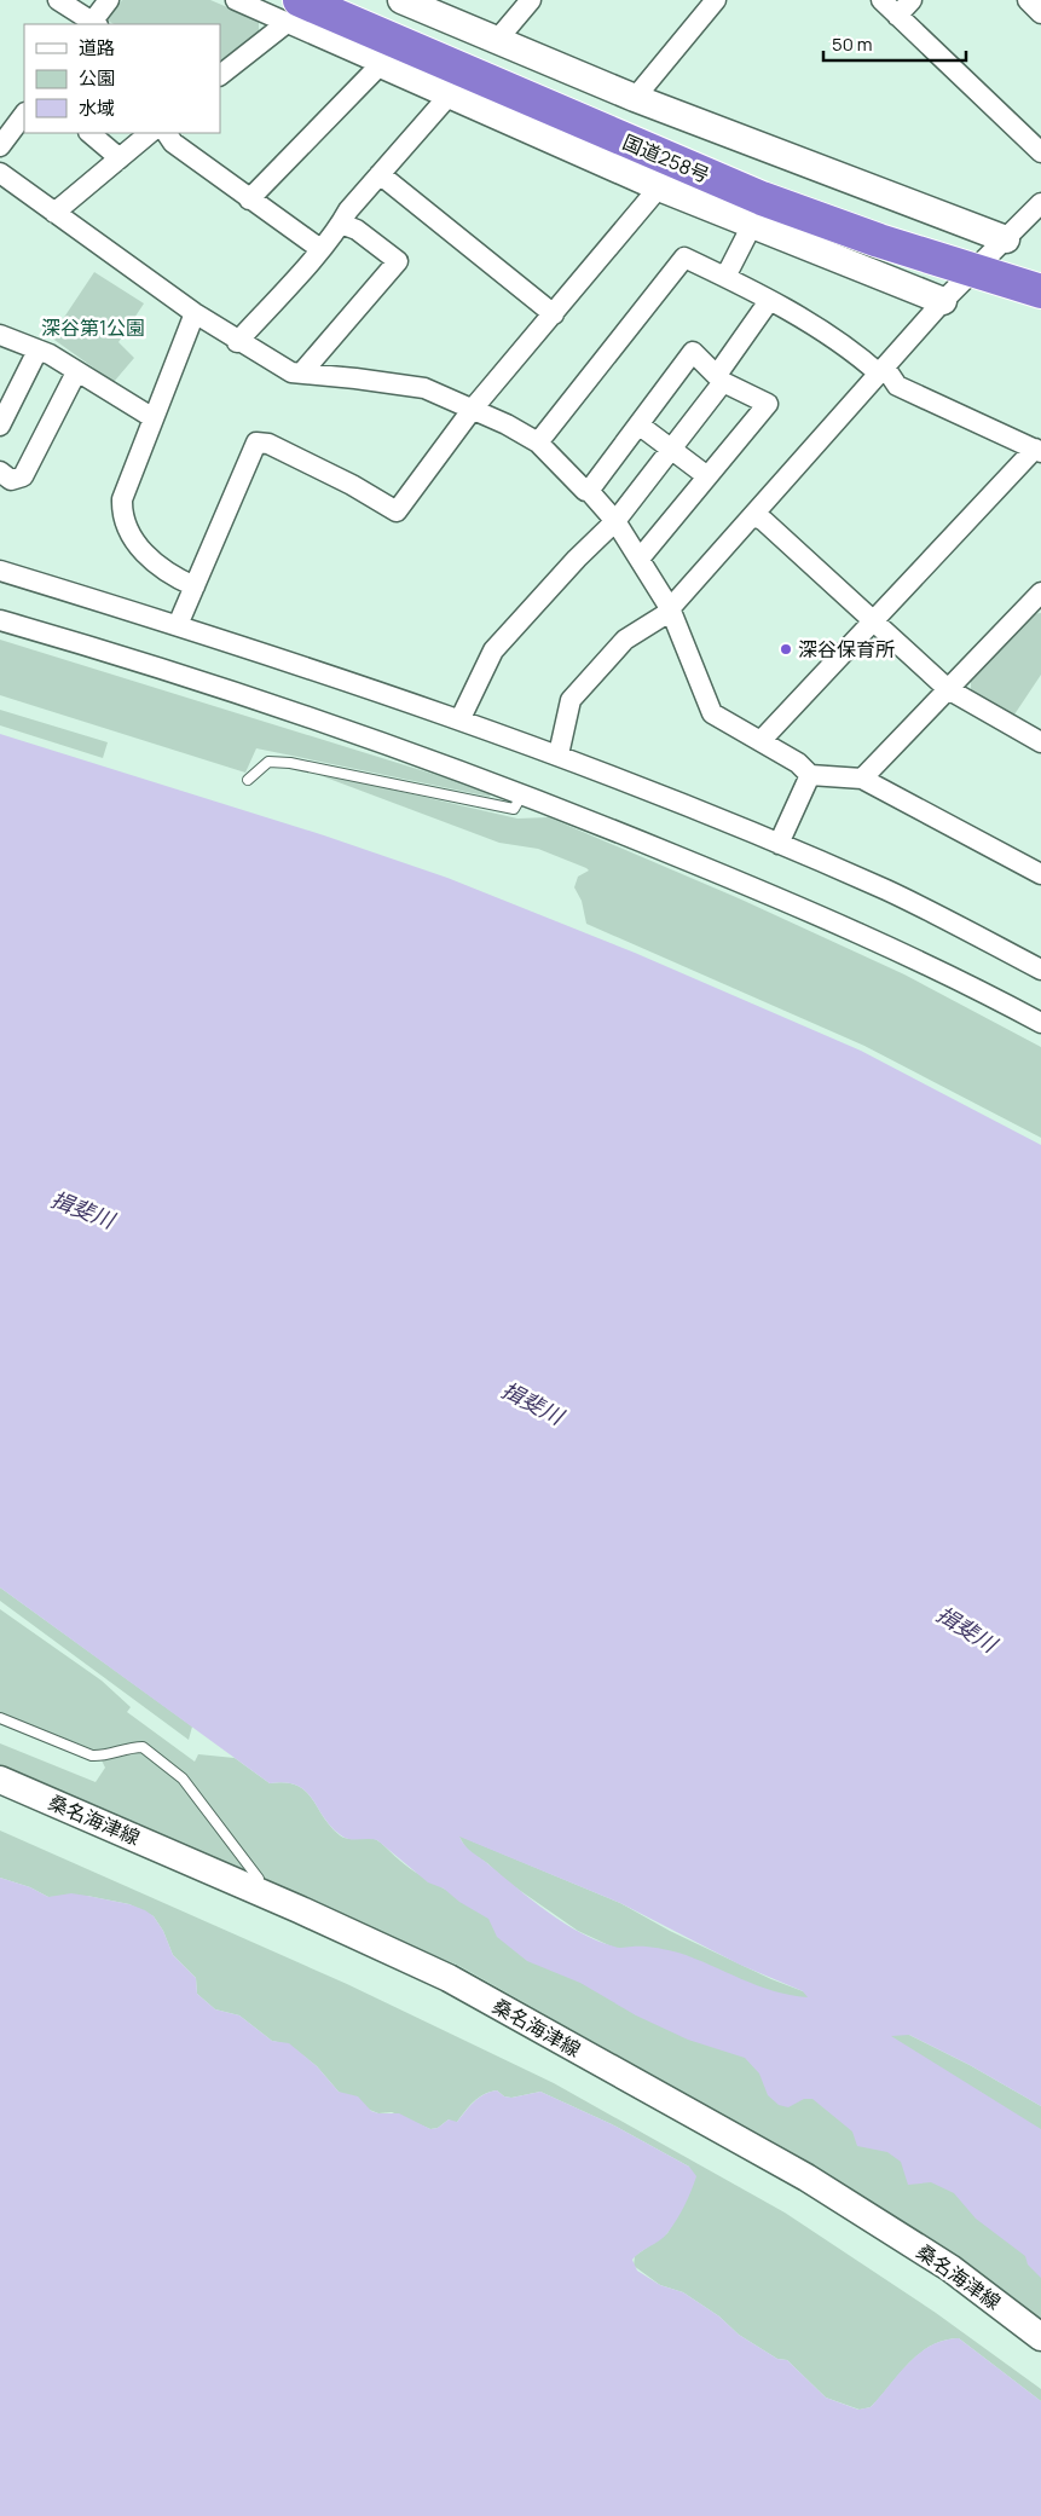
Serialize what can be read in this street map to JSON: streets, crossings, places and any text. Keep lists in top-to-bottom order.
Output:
{
  "streets": {
    "highway": ["国道258号"],
    "street": ["桑名海津線"]
  },
  "water": ["揖斐川"],
  "parks": ["深谷第1公園"],
  "places": ["深谷保育所"],
  "legend": ["道路", "公園", "水域"],
  "scale_bar": "50 m"
}
